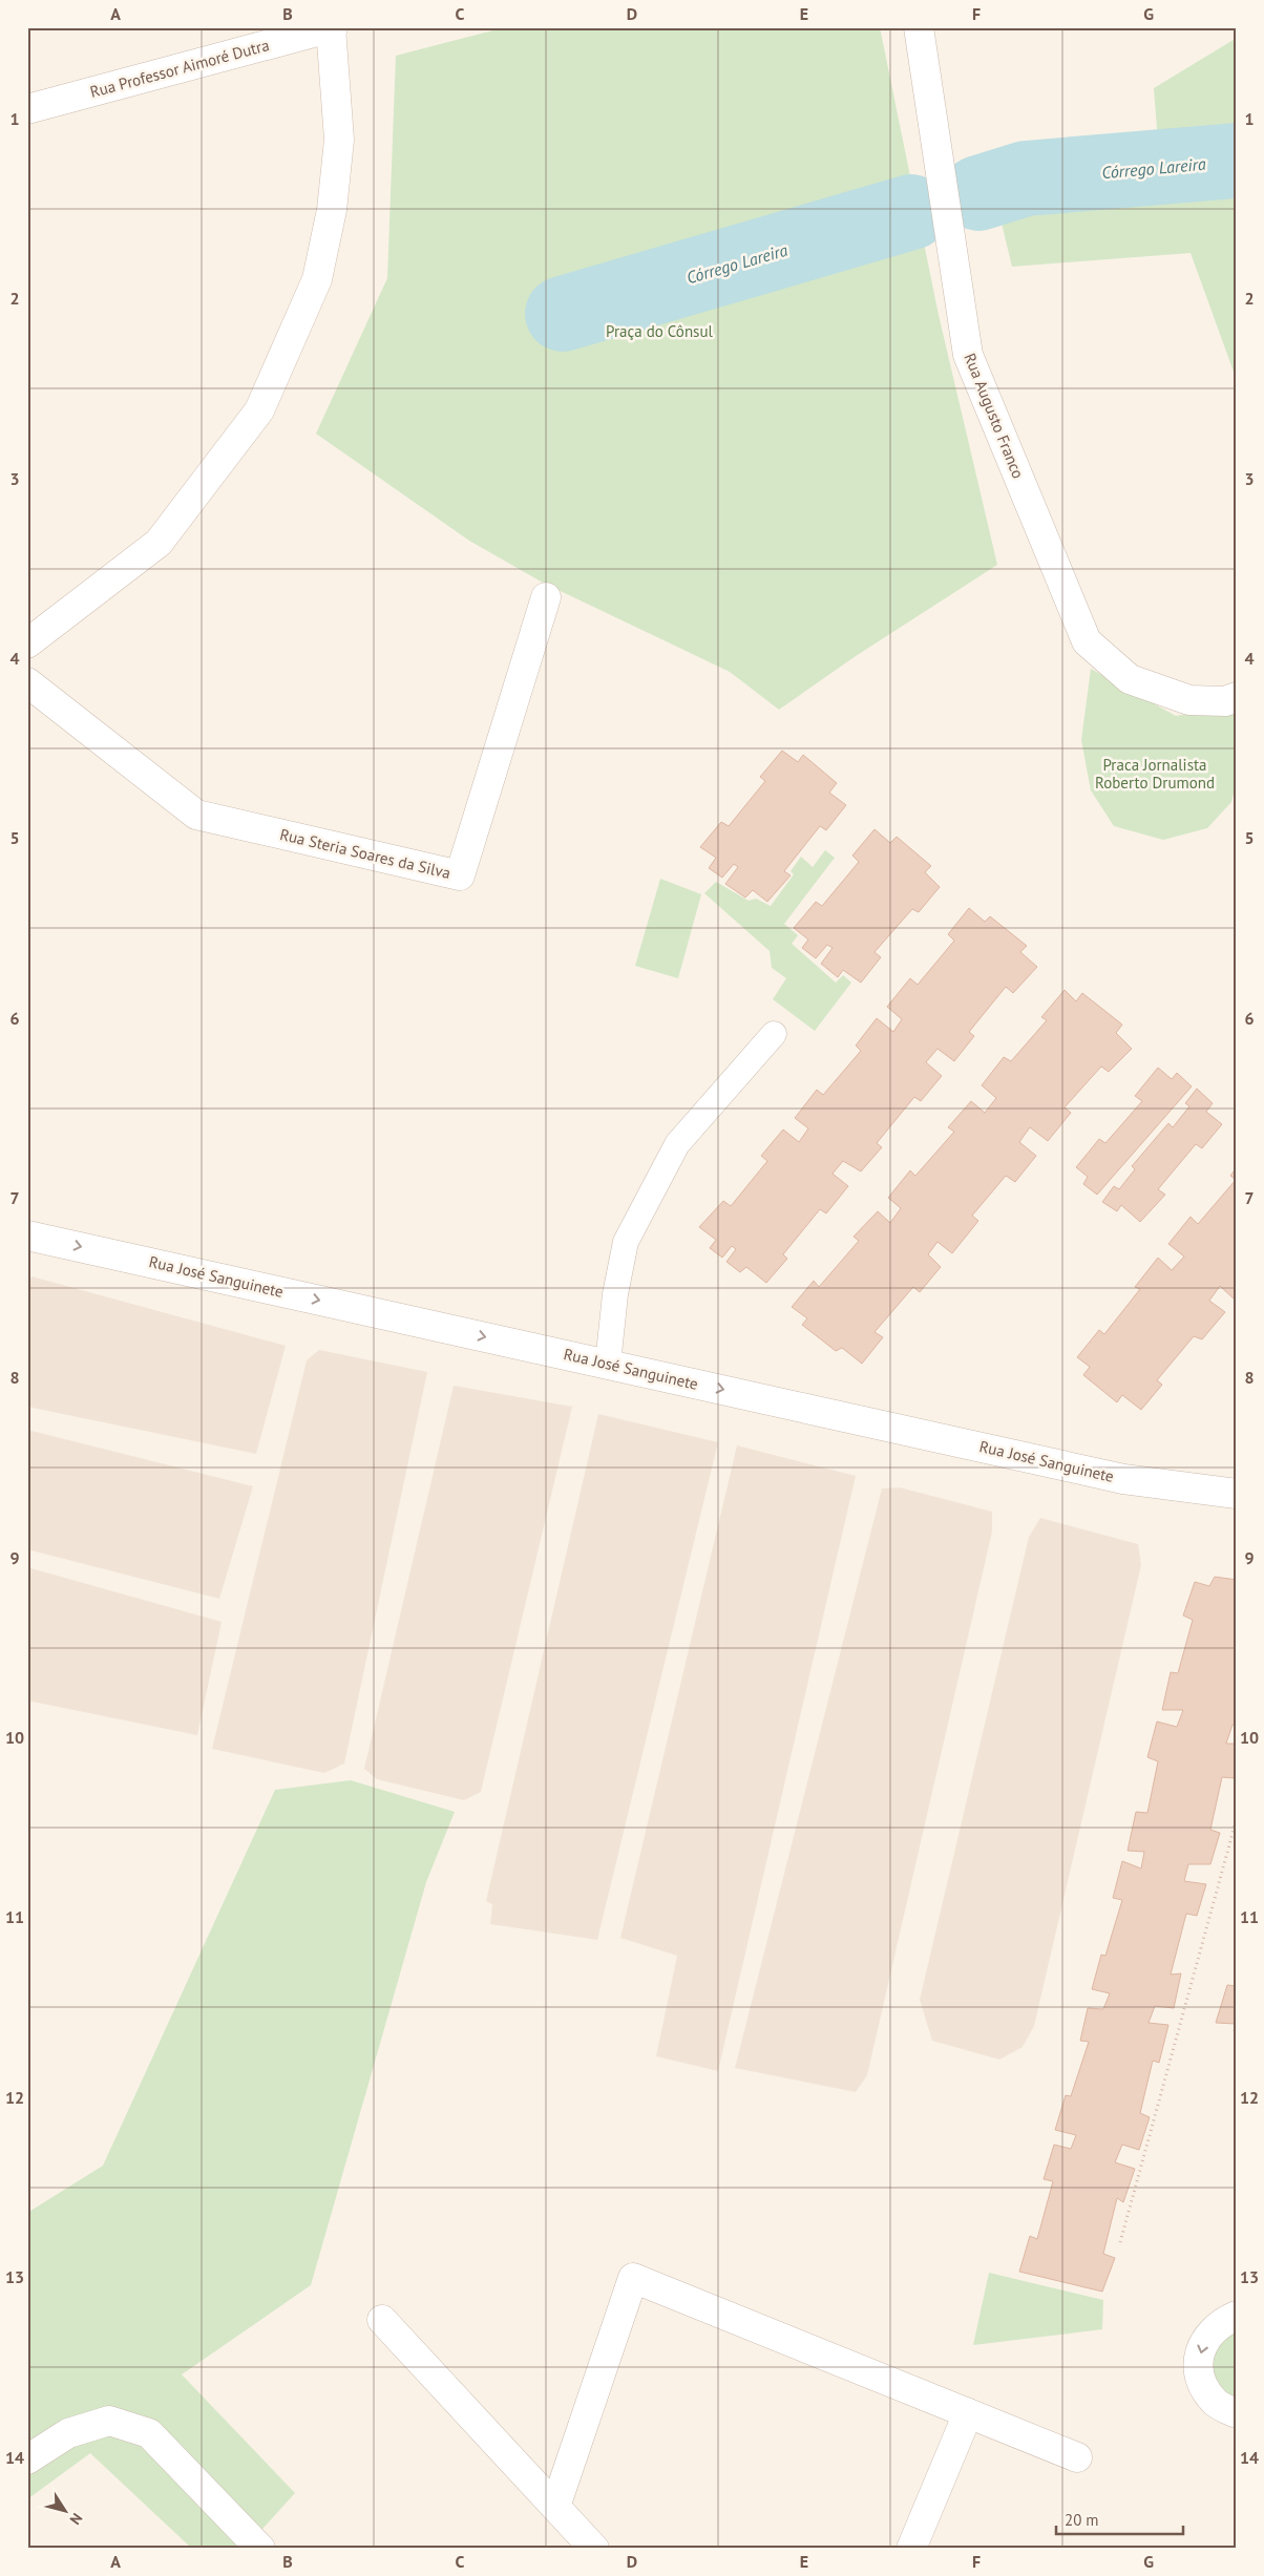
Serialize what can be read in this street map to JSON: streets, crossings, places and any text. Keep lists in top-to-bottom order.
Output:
{
  "streets": {
    "street": [
      "Rua Professor Aimoré Dutra",
      "Rua Augusto Franco",
      "Rua Steria Soares da Silva",
      "Rua José Sanguinete"
    ]
  },
  "one_way": ["Rua José Sanguinete"],
  "water": ["Córrego Lareira"],
  "parks": ["Praça do Cônsul", "Praca Jornalista Roberto Drumond"],
  "scale_bar": "20 m",
  "north": "bottom right",
  "grid": {
    "columns": [
      "A",
      "B",
      "C",
      "D",
      "E",
      "F",
      "G"
    ],
    "rows": [
      "1",
      "2",
      "3",
      "4",
      "5",
      "6",
      "7",
      "8",
      "9",
      "10",
      "11",
      "12",
      "13",
      "14"
    ]
  }
}
